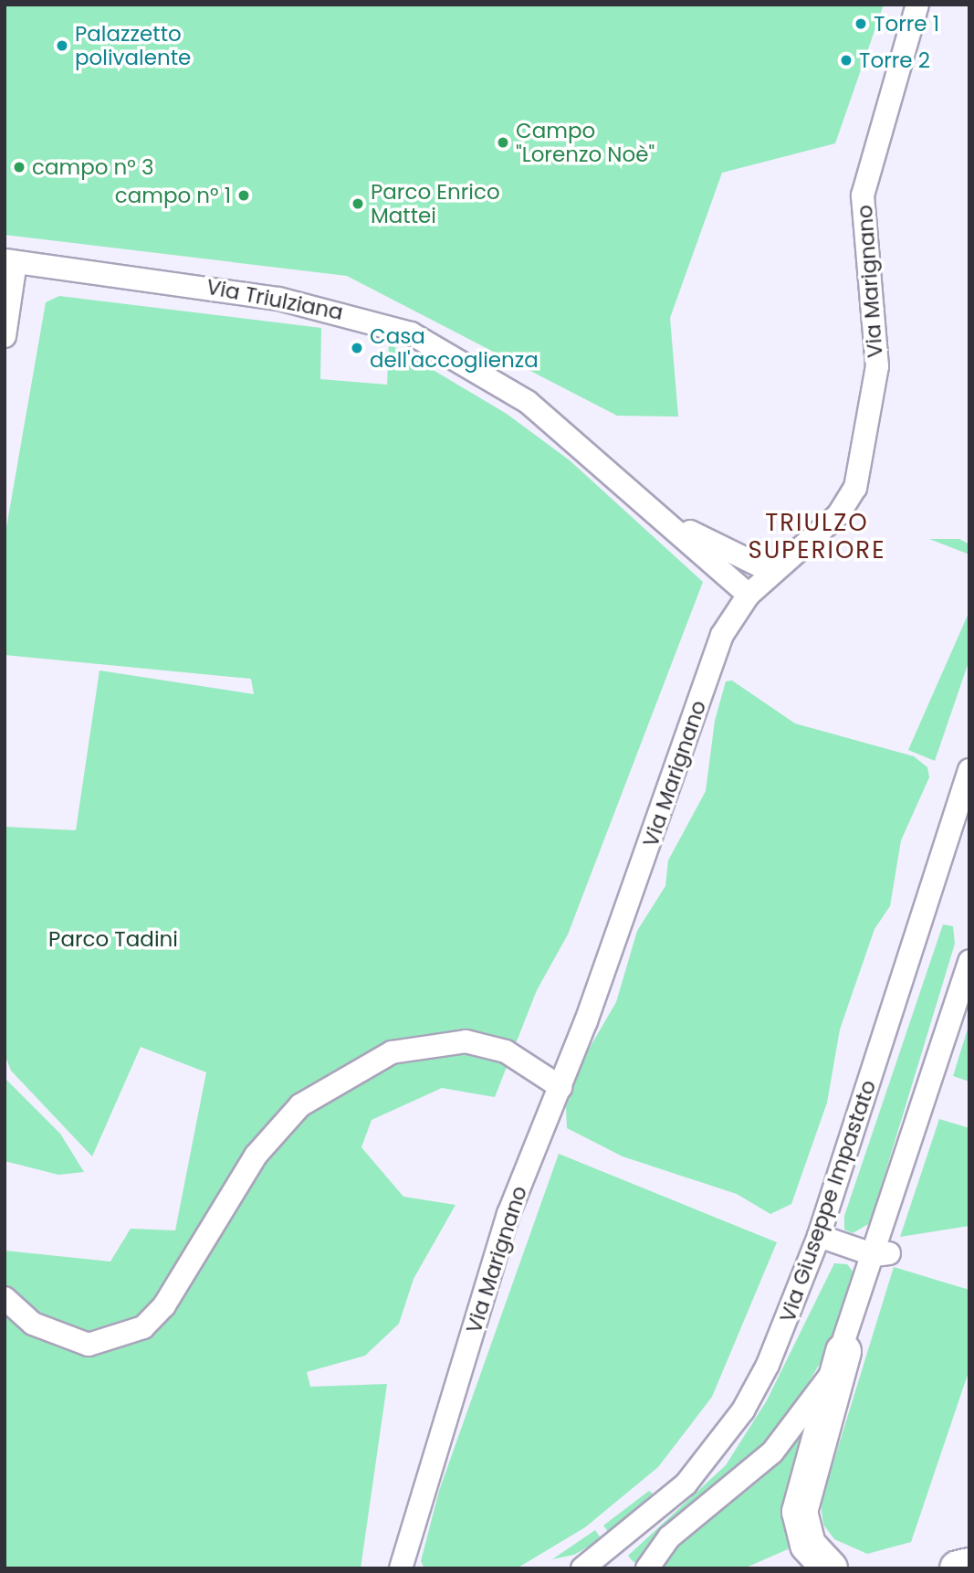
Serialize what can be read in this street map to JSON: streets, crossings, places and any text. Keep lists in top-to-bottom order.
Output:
{
  "streets": {
    "street": ["Via Marignano", "Via Triulziana", "Via Giuseppe Impastato"]
  },
  "crossings": [
    ["Via Marignano", "Via Triulziana"]
  ],
  "districts": ["TRIULZO SUPERIORE"],
  "parks": ["Parco Tadini"],
  "places": [
    "Torre 1",
    "Palazzetto polivalente",
    "Torre 2",
    "Campo \"Lorenzo Noè\"",
    "campo n° 3",
    "campo n° 1",
    "Parco Enrico Mattei",
    "Casa dell'accoglienza"
  ]
}
